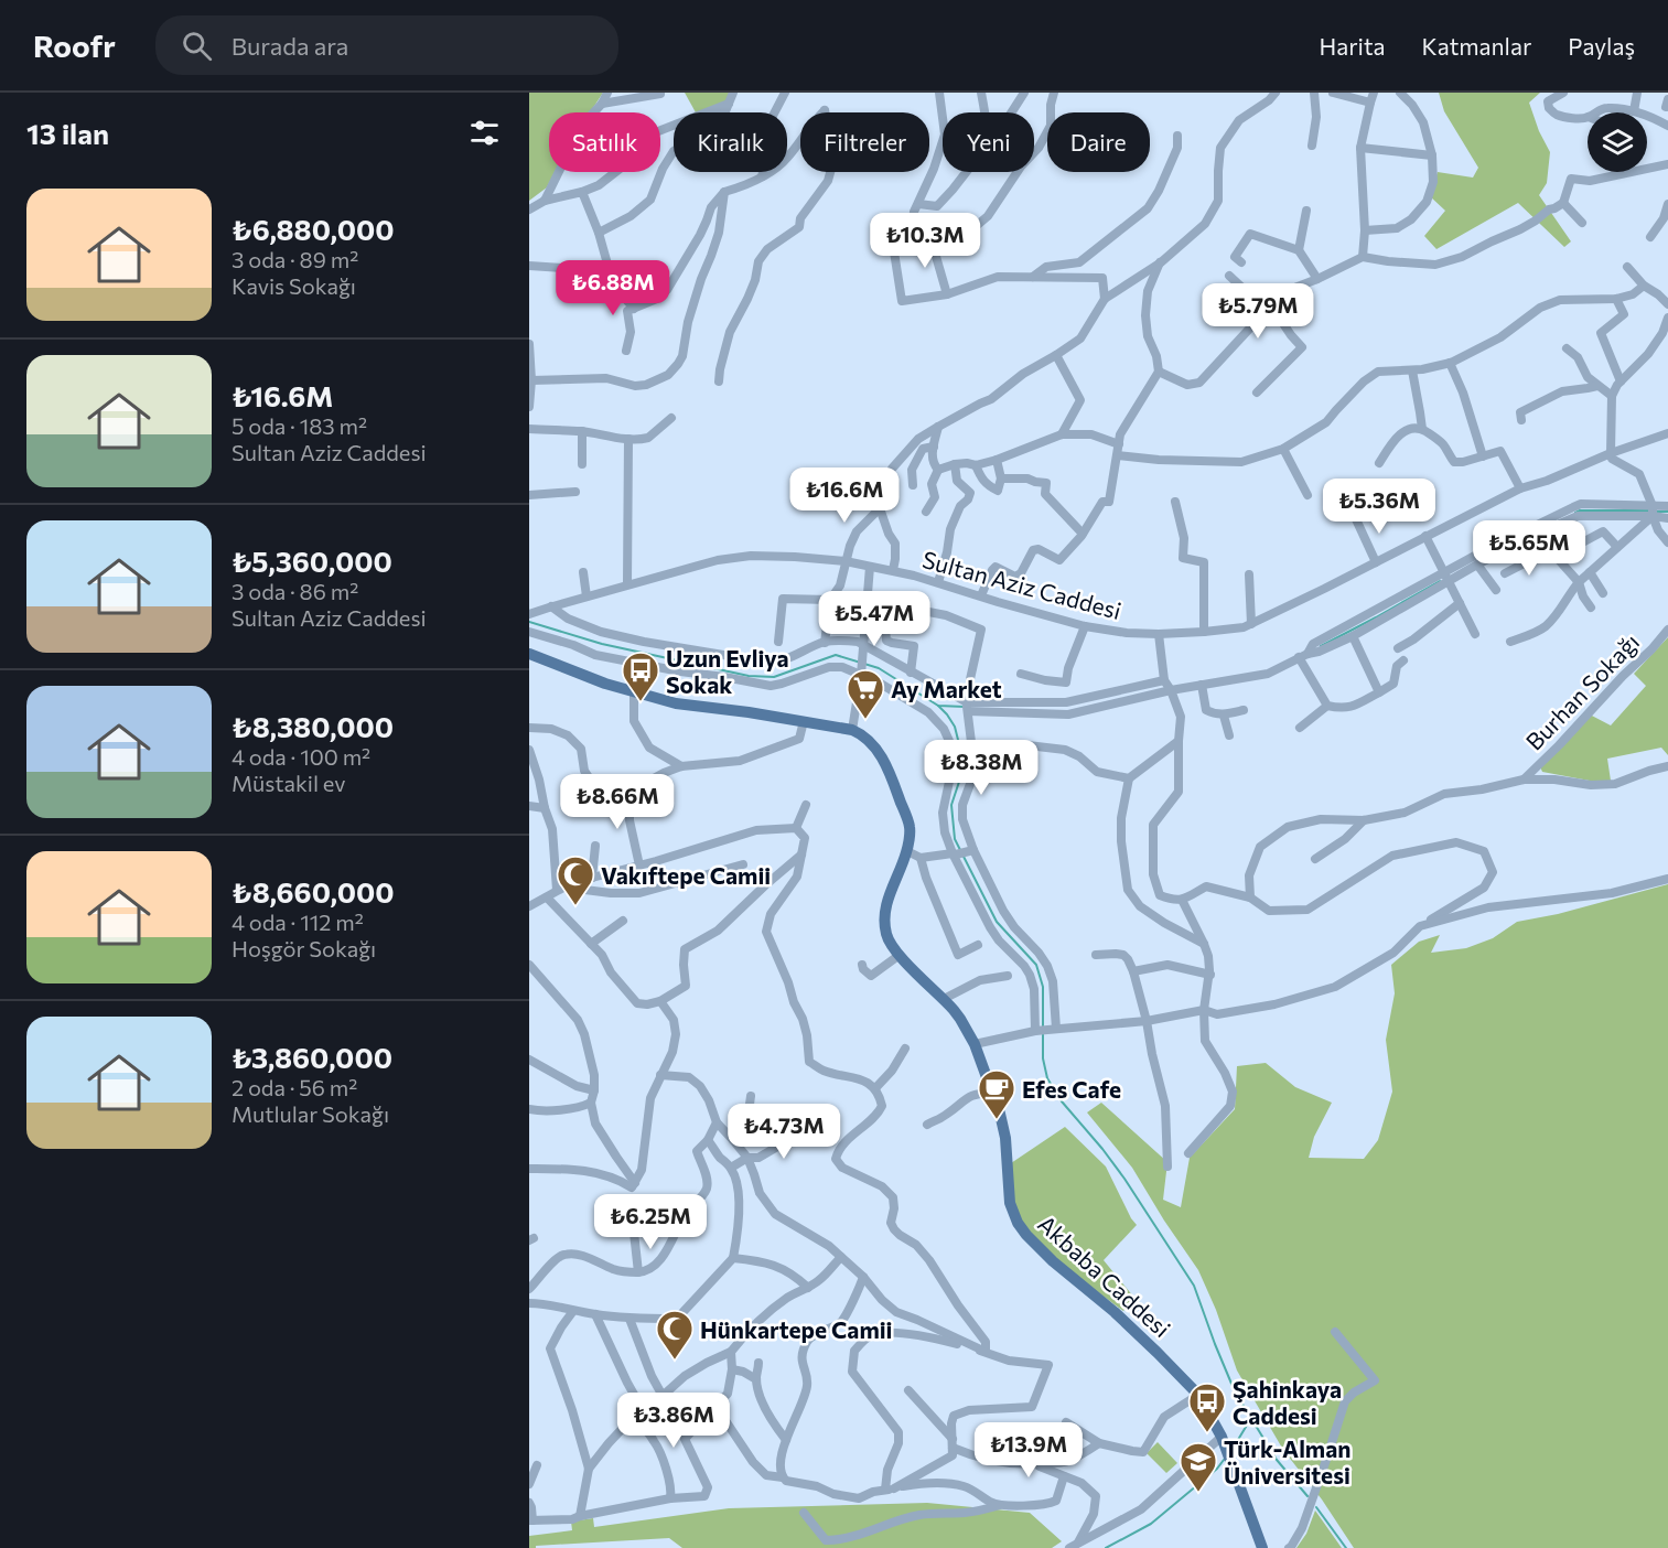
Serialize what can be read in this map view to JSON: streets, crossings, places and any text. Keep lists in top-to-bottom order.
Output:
{
  "streets": {
    "main road": ["Akbaba Caddesi"],
    "street": ["Sultan Aziz Caddesi", "Burhan Sokağı"]
  },
  "places": {
    "bus stop": ["Uzun Evliya Sokak", "Şahinkaya Caddesi"],
    "supermarket": ["Ay Market"],
    "mosque": ["Vakıftepe Camii", "Hünkartepe Camii"],
    "cafe": ["Efes Cafe"],
    "school or university": ["Türk-Alman Üniversitesi"]
  },
  "page": {
    "header": "Roofr",
    "search": "Burada ara",
    "nav": ["Harita", "Katmanlar", "Paylaş"],
    "heading": "13 ilan",
    "chip": [
      "Satılık",
      "Kiralık",
      "Filtreler",
      "Yeni",
      "Daire"
    ],
    "list": [
      {
        "name": "₺6,880,000",
        "note": "3 oda · 89 m² · Kavis Sokağı"
      },
      {
        "name": "₺16.6M",
        "note": "5 oda · 183 m² · Sultan Aziz Caddesi"
      },
      {
        "name": "₺5,360,000",
        "note": "3 oda · 86 m² · Sultan Aziz Caddesi"
      },
      {
        "name": "₺8,380,000",
        "note": "4 oda · 100 m² · Müstakil ev"
      },
      {
        "name": "₺8,660,000",
        "note": "4 oda · 112 m² · Hoşgör Sokağı"
      },
      {
        "name": "₺3,860,000",
        "note": "2 oda · 56 m² · Mutlular Sokağı"
      }
    ],
    "price": [
      "₺10.3M",
      "₺6.88M",
      "₺5.79M",
      "₺16.6M",
      "₺5.36M",
      "₺5.65M",
      "₺5.47M",
      "₺8.38M",
      "₺8.66M",
      "₺4.73M",
      "₺6.25M",
      "₺3.86M",
      "₺13.9M"
    ]
  }
}
